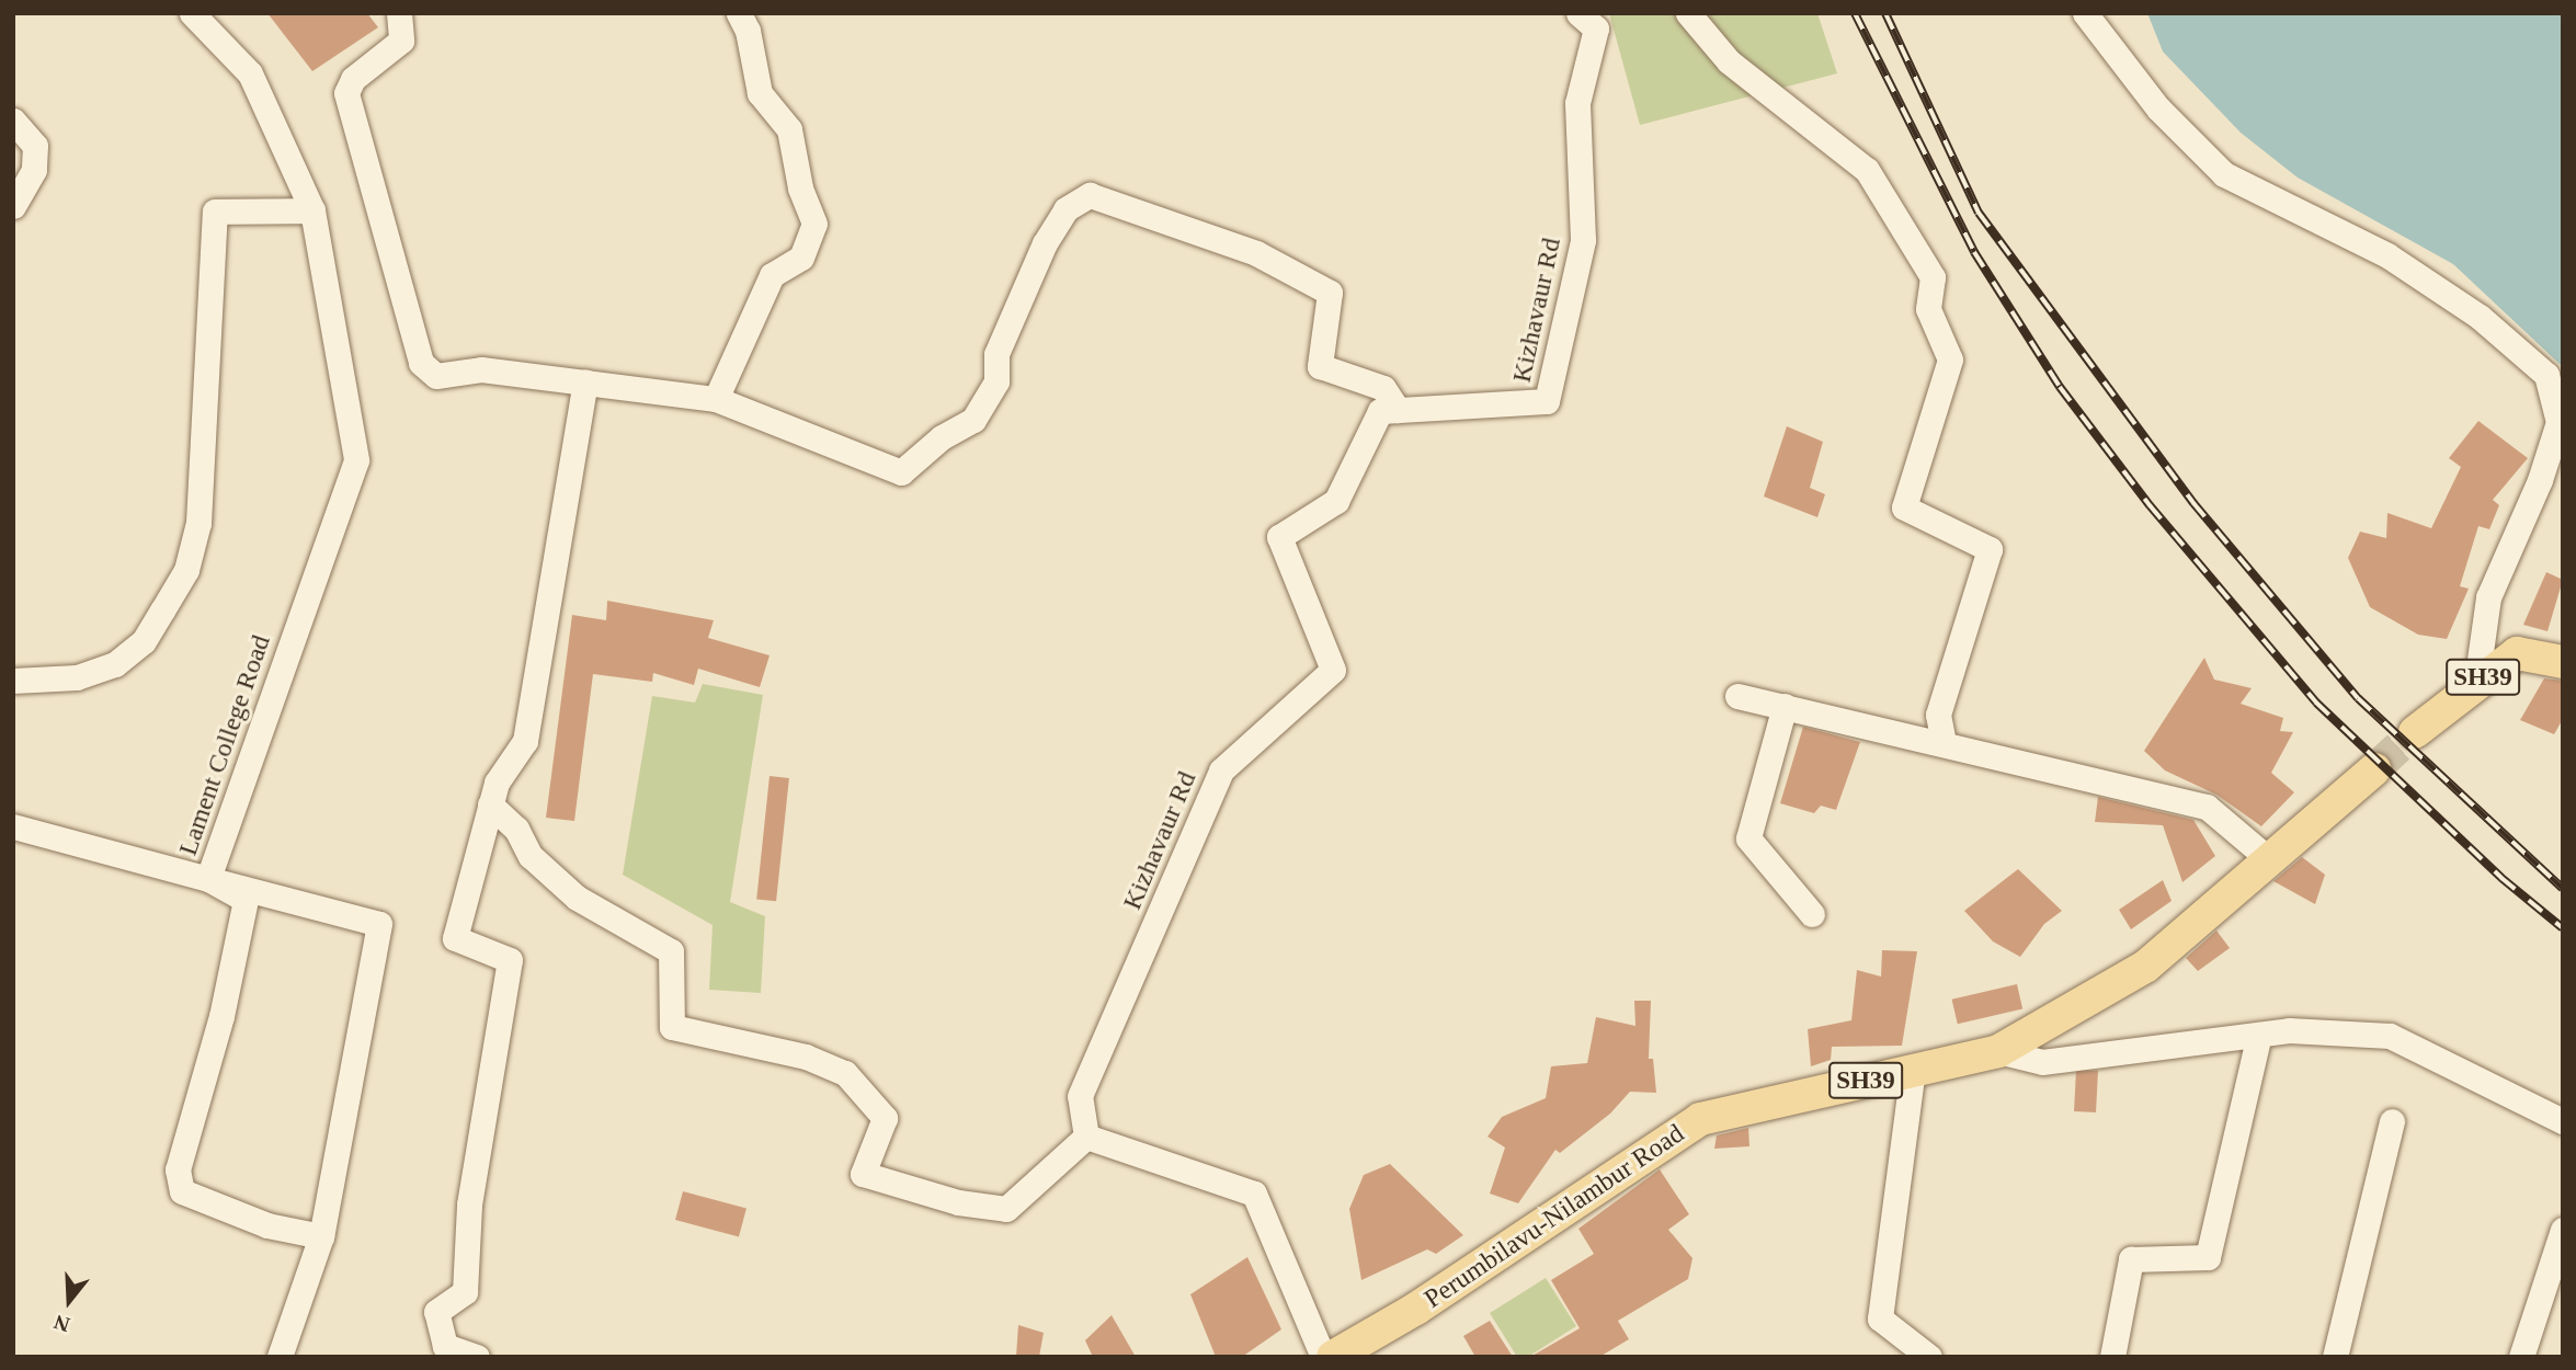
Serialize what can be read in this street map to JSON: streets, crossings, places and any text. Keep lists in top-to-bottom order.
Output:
{
  "streets": {
    "main road": ["SH39", "Perumbilavu-Nilambur Road"],
    "street": ["Kizhavaur Rd", "Lament College Road"]
  },
  "north": "bottom"
}
